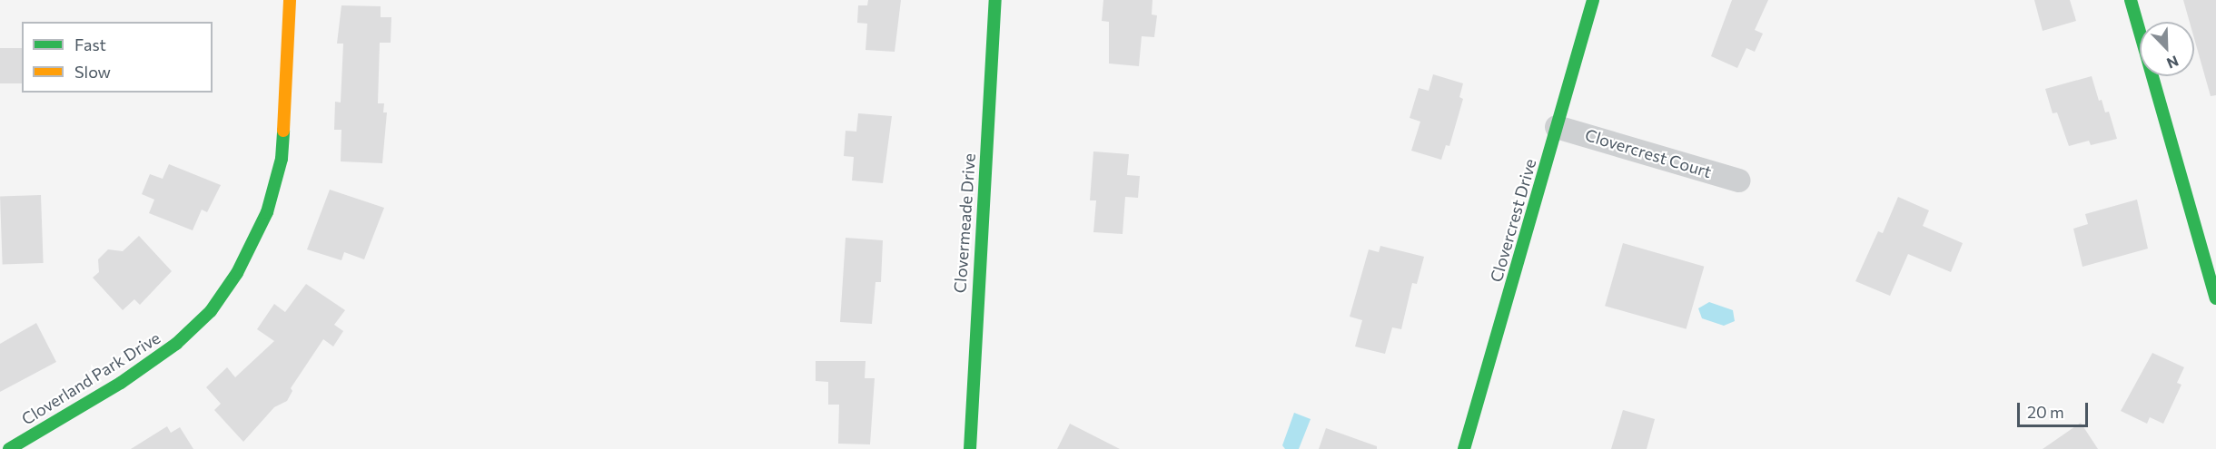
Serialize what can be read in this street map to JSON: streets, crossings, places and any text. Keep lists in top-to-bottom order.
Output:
{
  "streets": {
    "street": [
      "Clovercrest Court",
      "Clovercrest Drive",
      "Clovermeade Drive",
      "Cloverland Park Drive"
    ]
  },
  "crossings": [
    ["Clovercrest Court", "Clovercrest Drive"]
  ],
  "legend": ["Fast", "Slow"],
  "scale_bar": "20 m",
  "north": "bottom right"
}
